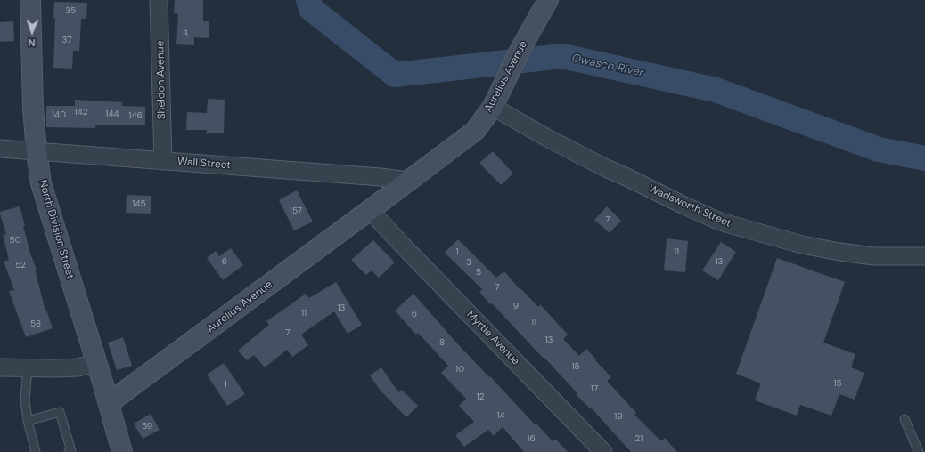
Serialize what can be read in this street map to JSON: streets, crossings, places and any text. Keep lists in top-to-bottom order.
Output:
{
  "streets": {
    "street": [
      "Aurelius Avenue",
      "Sheldon Avenue",
      "Wall Street",
      "Wadsworth Street",
      "North Division Street",
      "Myrtle Avenue"
    ]
  },
  "crossings": [
    ["Aurelius Avenue", "Wall Street"],
    ["Aurelius Avenue", "Wadsworth Street"],
    ["Aurelius Avenue", "North Division Street"],
    ["Aurelius Avenue", "Myrtle Avenue"],
    ["Sheldon Avenue", "Wall Street"],
    ["Wall Street", "North Division Street"]
  ],
  "water": ["Owasco River"],
  "house_numbers": [
    "35",
    "3",
    "37",
    "142",
    "144",
    "140",
    "146",
    "145",
    "157",
    "7",
    "50",
    "1",
    "11",
    "6",
    "13",
    "3",
    "52",
    "5",
    "7",
    "9",
    "13",
    "11",
    "6",
    "11",
    "58",
    "7",
    "13",
    "8",
    "15",
    "10",
    "15",
    "1",
    "17",
    "12",
    "14",
    "19",
    "59",
    "16",
    "21"
  ],
  "north": "bottom"
}
